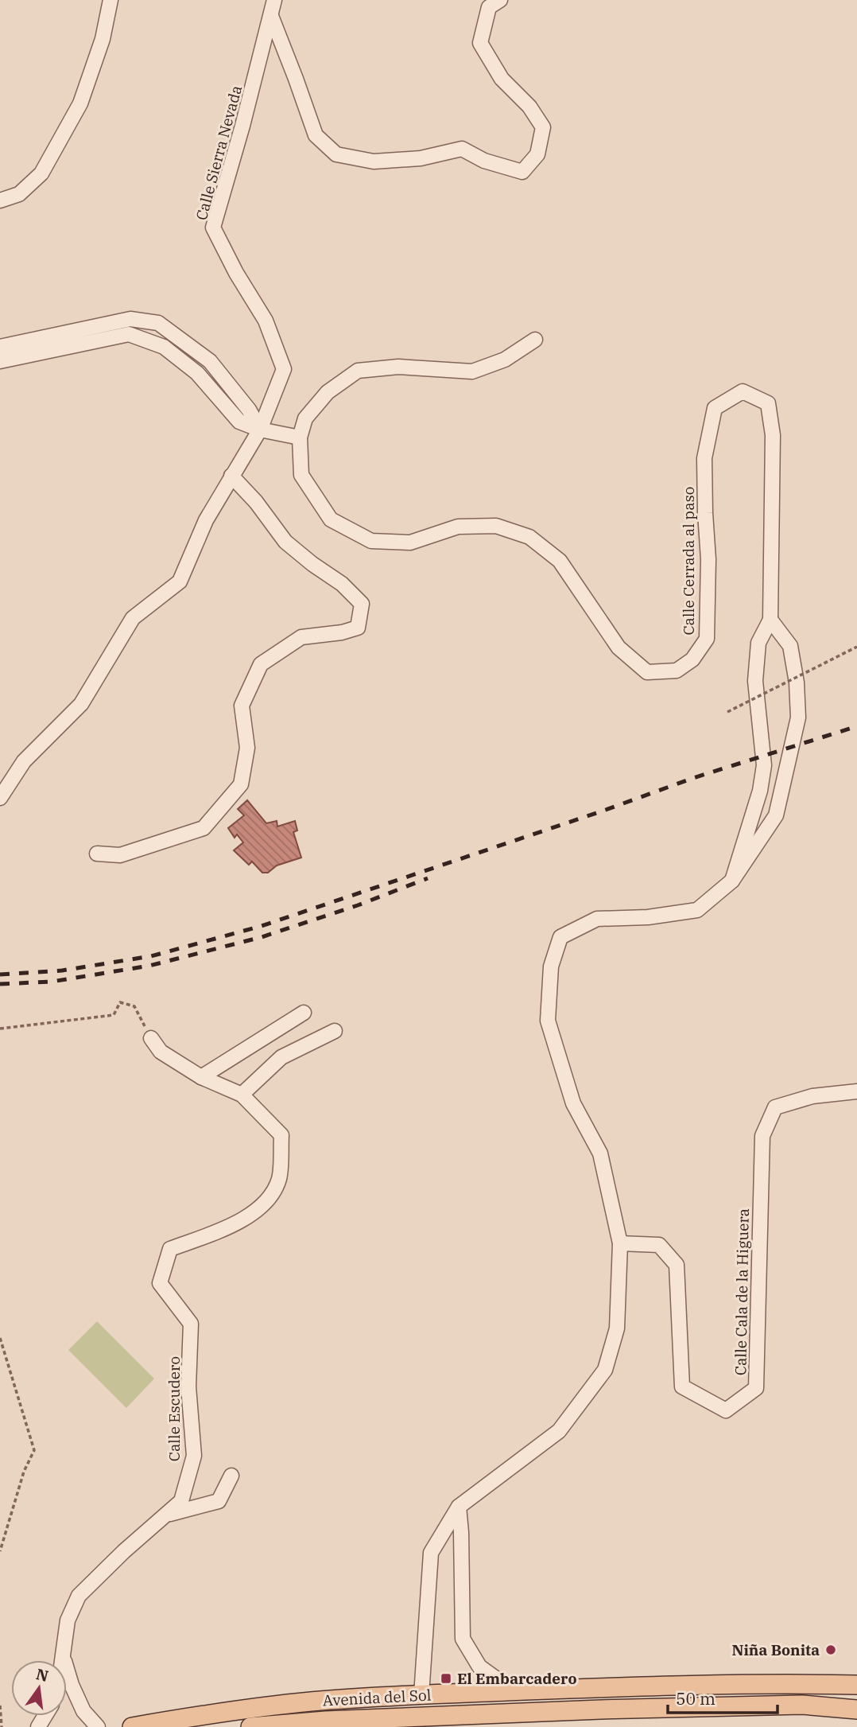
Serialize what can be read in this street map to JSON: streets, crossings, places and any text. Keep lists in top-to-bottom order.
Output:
{
  "streets": {
    "main road": ["Avenida del Sol"],
    "street": [
      "Calle Sierra Nevada",
      "Calle Cerrada al paso",
      "Calle Cala de la Higuera",
      "Calle Escudero"
    ]
  },
  "places": {
    "other": ["Niña Bonita"],
    "transit": ["El Embarcadero"]
  },
  "scale_bar": "50 m",
  "north": "top"
}
